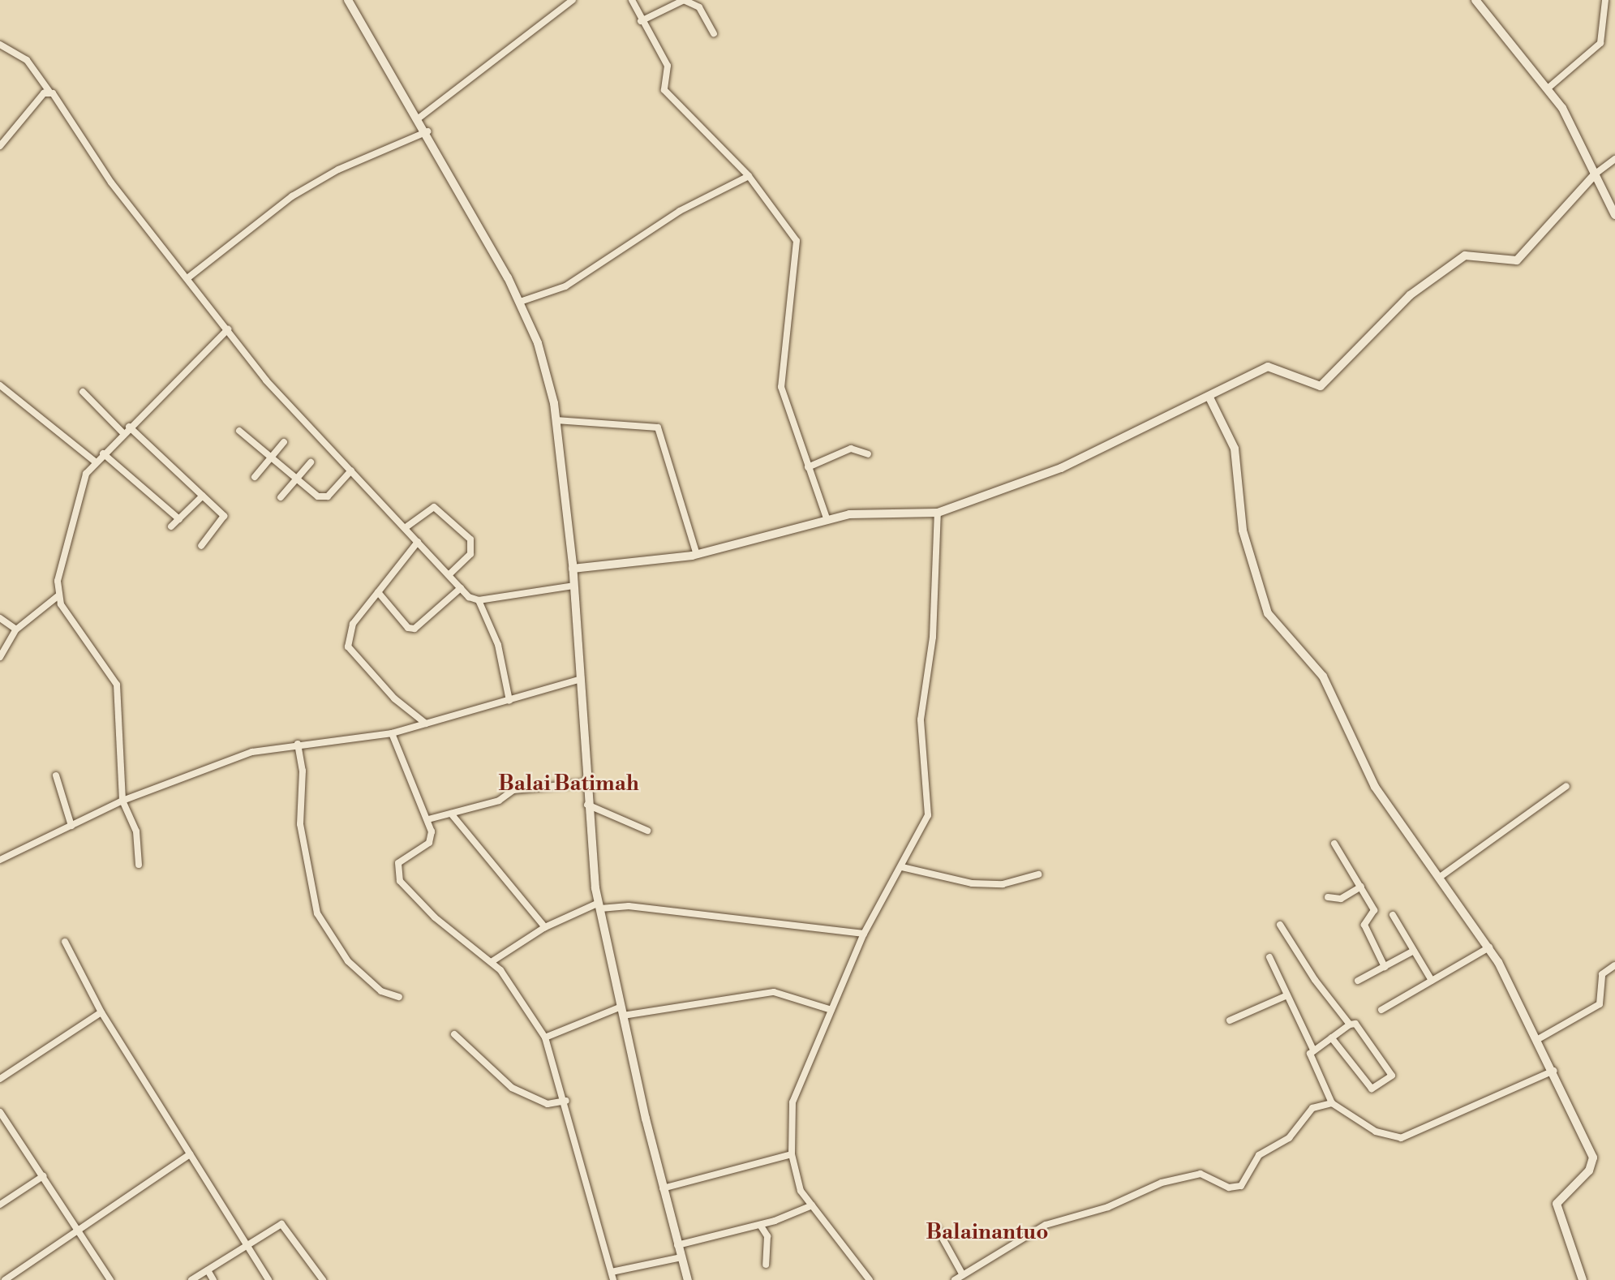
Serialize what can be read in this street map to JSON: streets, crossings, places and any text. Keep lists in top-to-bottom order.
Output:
{
  "districts": ["Balai Batimah", "Balainantuo"]
}
